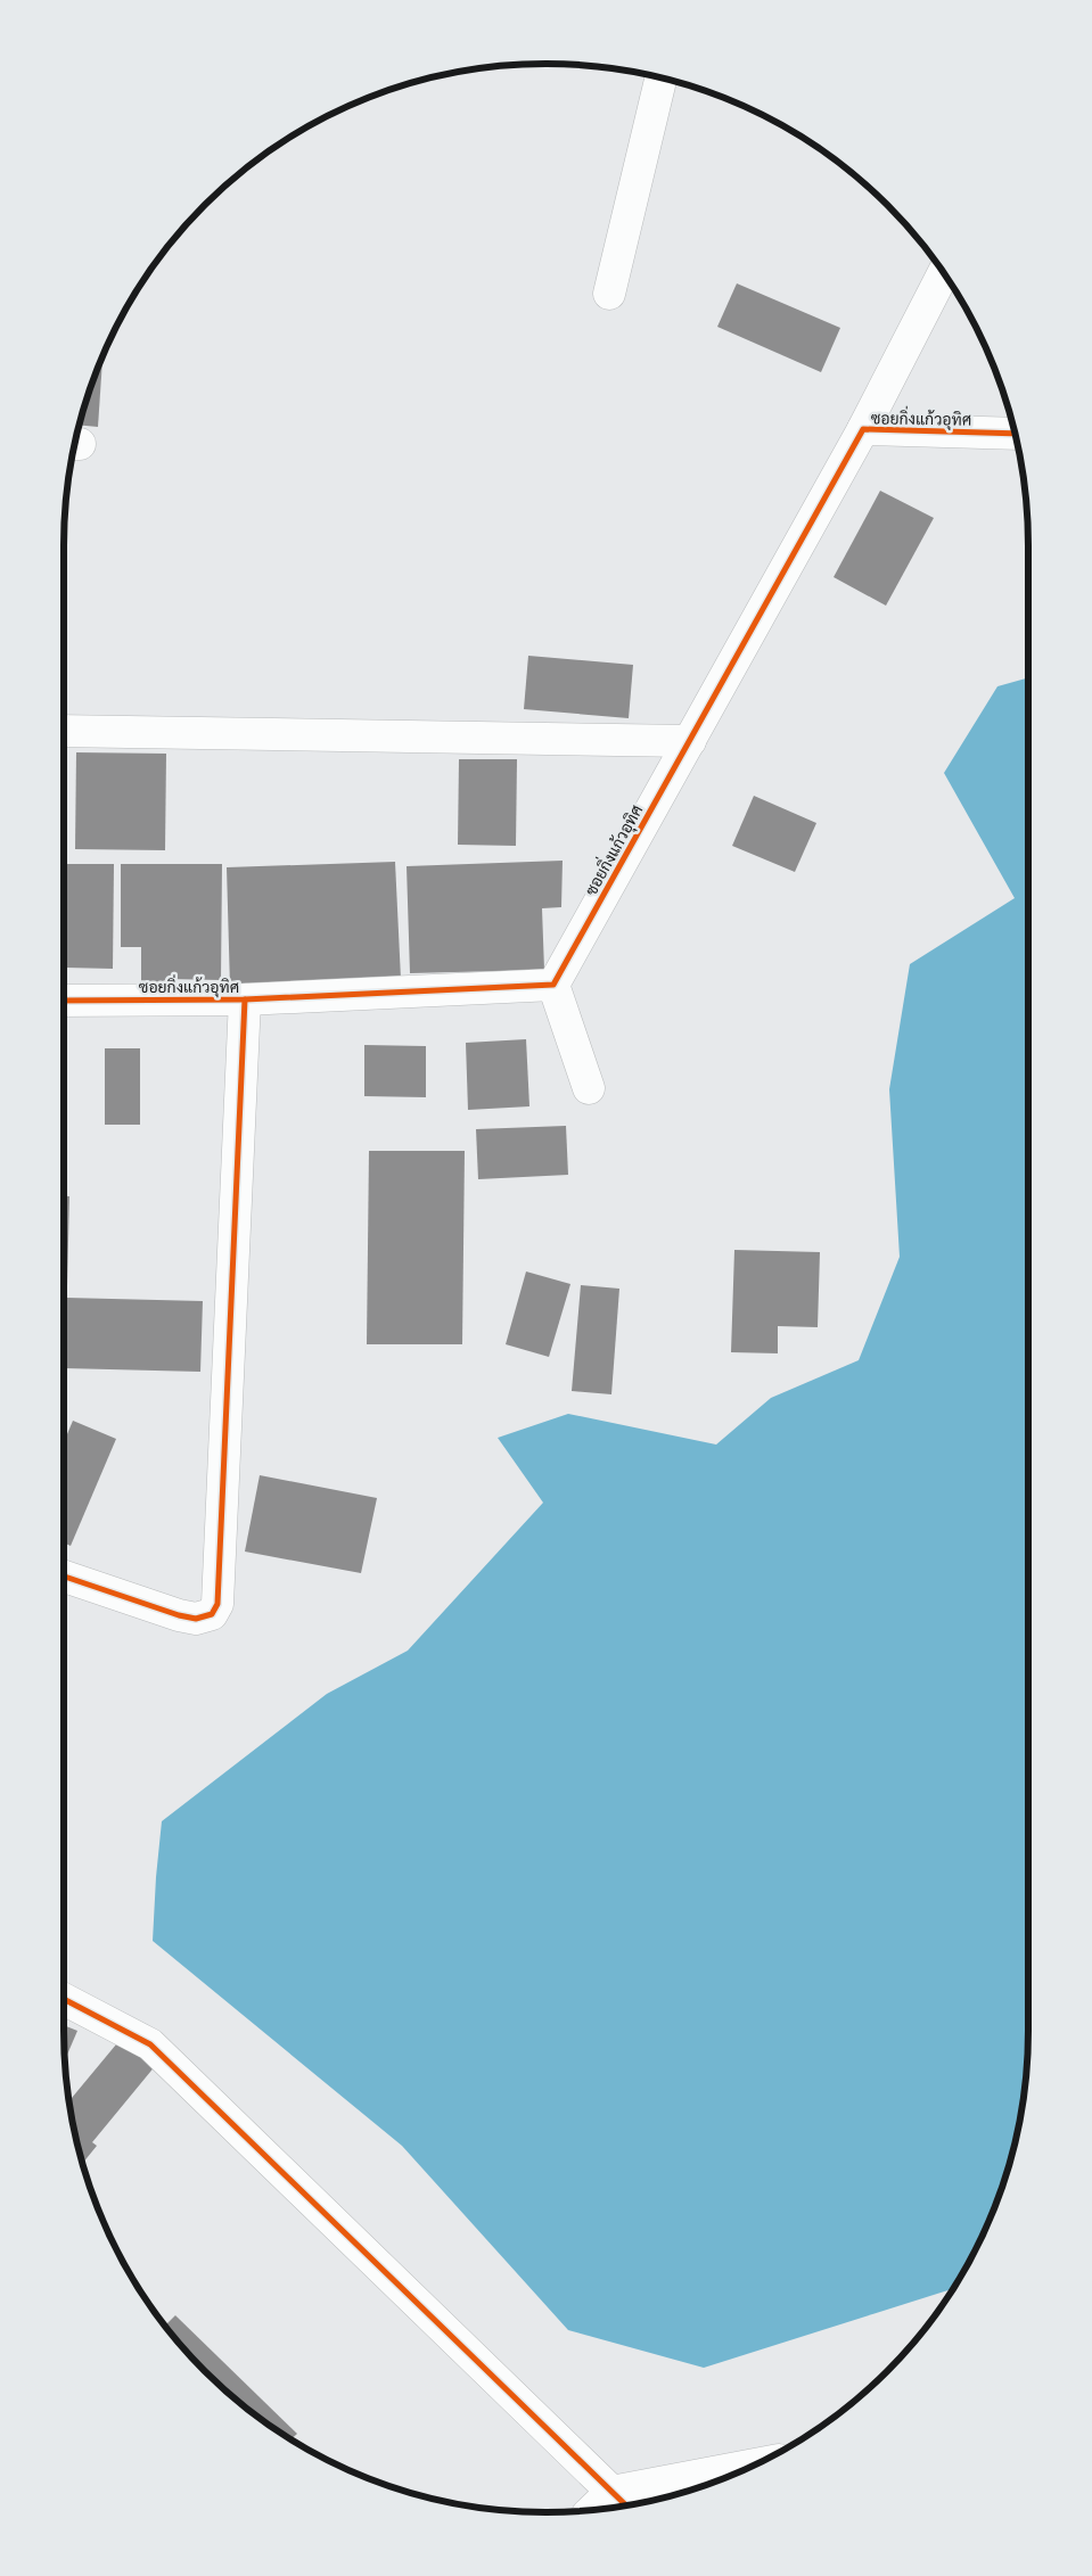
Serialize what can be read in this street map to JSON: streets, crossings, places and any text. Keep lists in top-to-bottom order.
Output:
{
  "streets": {
    "street": ["ซอยกิ่งแก้วอุทิศ"]
  }
}
